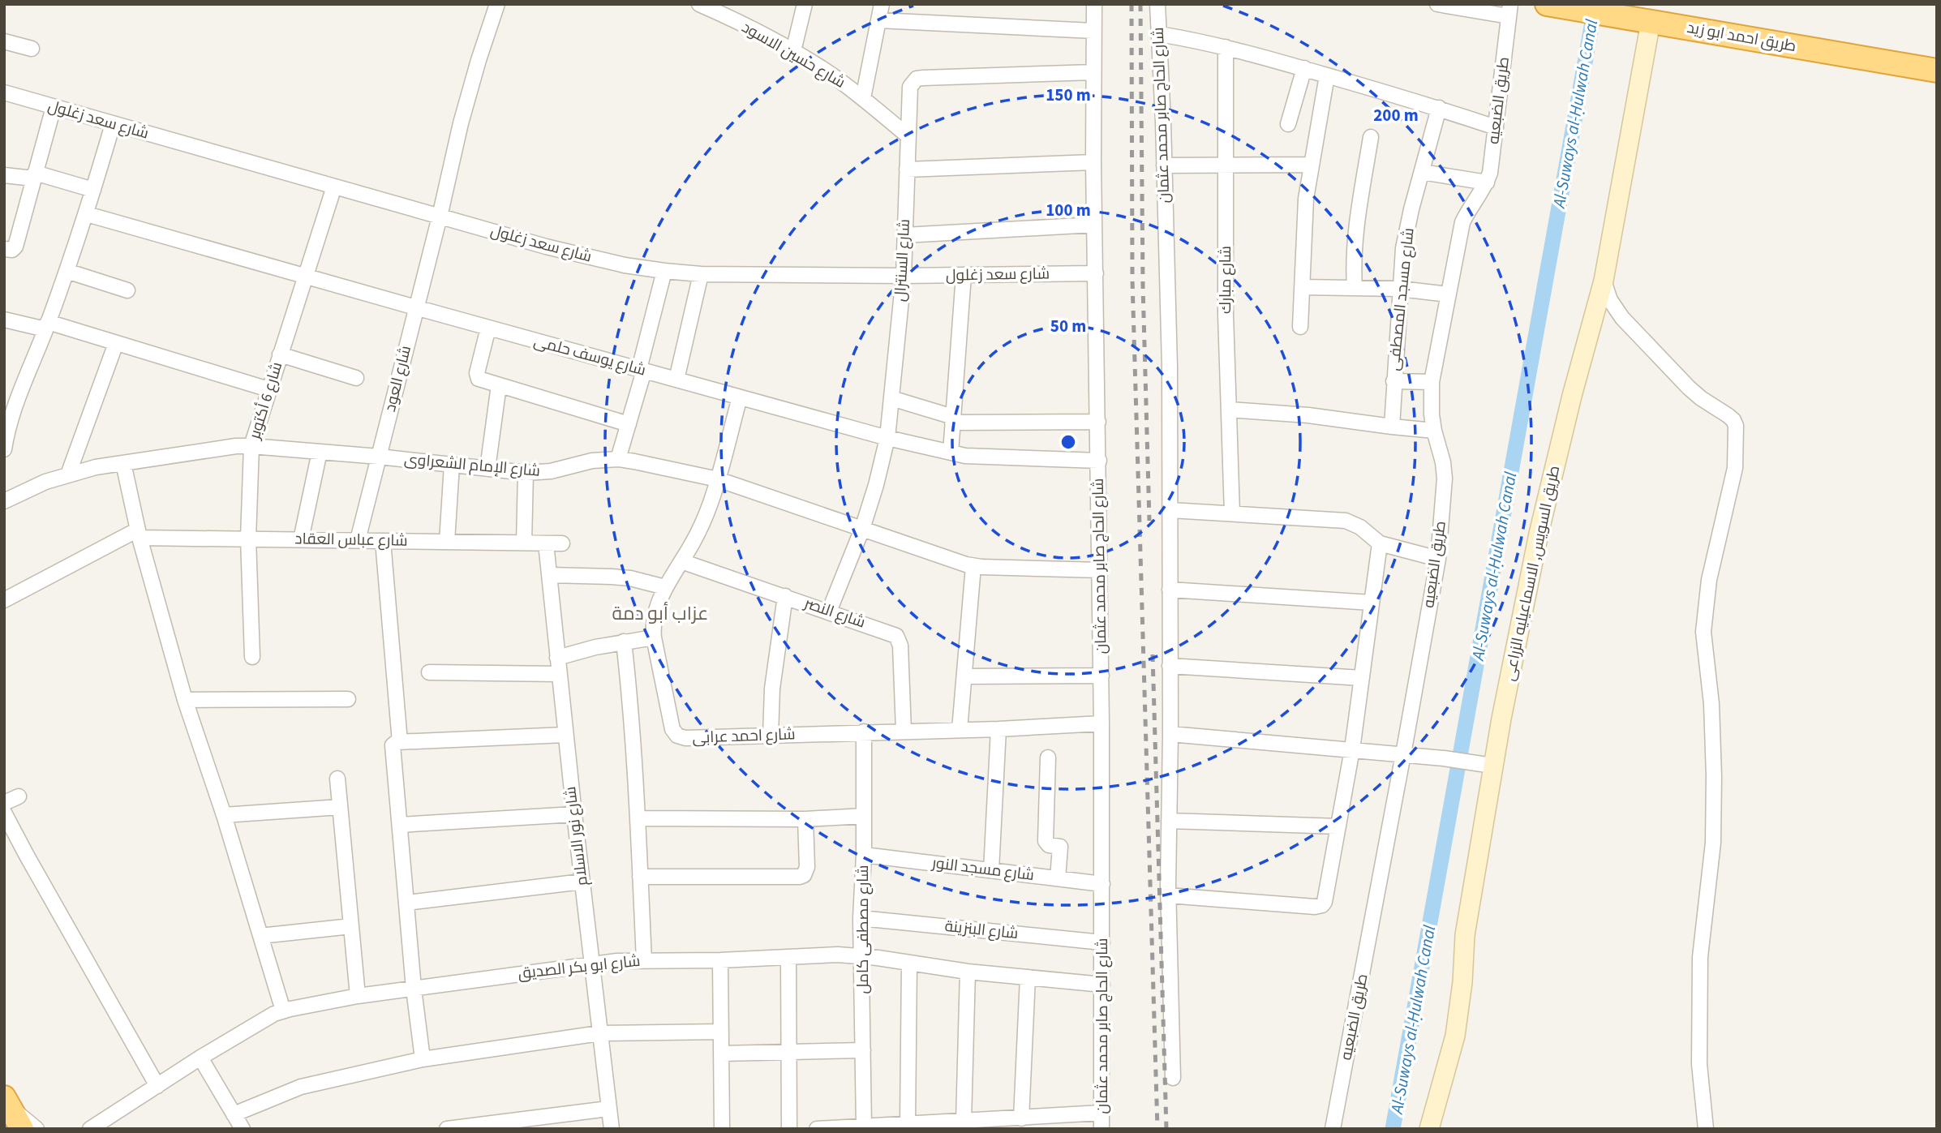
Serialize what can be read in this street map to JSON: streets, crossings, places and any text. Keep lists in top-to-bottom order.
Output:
{
  "streets": {
    "highway": ["طريق احمد ابو زيد"],
    "main road": ["طريق السويس, الاسماعيليه الزراعى"],
    "street": [
      "شارع حسين الاسود",
      "طريق الضبعيه",
      "شارع الحاج صابر محمد عثمان",
      "شارع سعد زغلول",
      "شارع السنترال",
      "شارع مبارك",
      "شارع مسجد المصطفى",
      "شارع يوسف حلمى",
      "شارع العود",
      "شارع 6 أكتوبر",
      "شارع الإمام الشعراوى",
      "شارع عباس العقاد",
      "شارع النصر",
      "شارع احمد عرابى",
      "شارع نور الاسلام",
      "شارع مسجد النور",
      "شارع مصطفى كامل",
      "شارع البنزينة",
      "شارع ابو بكر الصديق"
    ]
  },
  "crossings": [
    ["طريق احمد ابو زيد", "طريق السويس, الاسماعيليه الزراعى"],
    ["شارع حسين الاسود", "شارع السنترال"],
    ["شارع الحاج صابر محمد عثمان", "شارع سعد زغلول"],
    ["شارع الحاج صابر محمد عثمان", "شارع السنترال"],
    ["شارع الحاج صابر محمد عثمان", "شارع يوسف حلمى"],
    ["شارع الحاج صابر محمد عثمان", "شارع الإمام الشعراوى"],
    ["شارع الحاج صابر محمد عثمان", "شارع احمد عرابى"],
    ["شارع الحاج صابر محمد عثمان", "شارع مسجد النور"],
    ["شارع الحاج صابر محمد عثمان", "شارع البنزينة"],
    ["شارع الحاج صابر محمد عثمان", "شارع ابو بكر الصديق"],
    ["شارع سعد زغلول", "شارع السنترال"],
    ["شارع سعد زغلول", "شارع العود"],
    ["شارع سعد زغلول", "شارع 6 أكتوبر"],
    ["شارع السنترال", "شارع يوسف حلمى"],
    ["شارع السنترال", "شارع الإمام الشعراوى"],
    ["شارع السنترال", "شارع النصر"],
    ["شارع يوسف حلمى", "شارع العود"],
    ["شارع يوسف حلمى", "شارع 6 أكتوبر"],
    ["شارع يوسف حلمى", "شارع احمد عرابى"],
    ["شارع العود", "شارع الإمام الشعراوى"],
    ["شارع العود", "شارع عباس العقاد"],
    ["شارع 6 أكتوبر", "شارع الإمام الشعراوى"],
    ["شارع 6 أكتوبر", "شارع عباس العقاد"],
    ["شارع الإمام الشعراوى", "شارع احمد عرابى"],
    ["شارع عباس العقاد", "شارع نور الاسلام"],
    ["شارع النصر", "شارع احمد عرابى"],
    ["شارع احمد عرابى", "شارع مصطفى كامل"],
    ["شارع نور الاسلام", "شارع ابو بكر الصديق"],
    ["شارع مسجد النور", "شارع مصطفى كامل"],
    ["شارع مصطفى كامل", "شارع البنزينة"],
    ["شارع مصطفى كامل", "شارع ابو بكر الصديق"]
  ],
  "districts": ["عزاب أبو دمة"],
  "water": ["Al-Suways al-Ḥulwah Canal"],
  "rings": [
    "150 m",
    "200 m",
    "100 m",
    "50 m"
  ]
}
